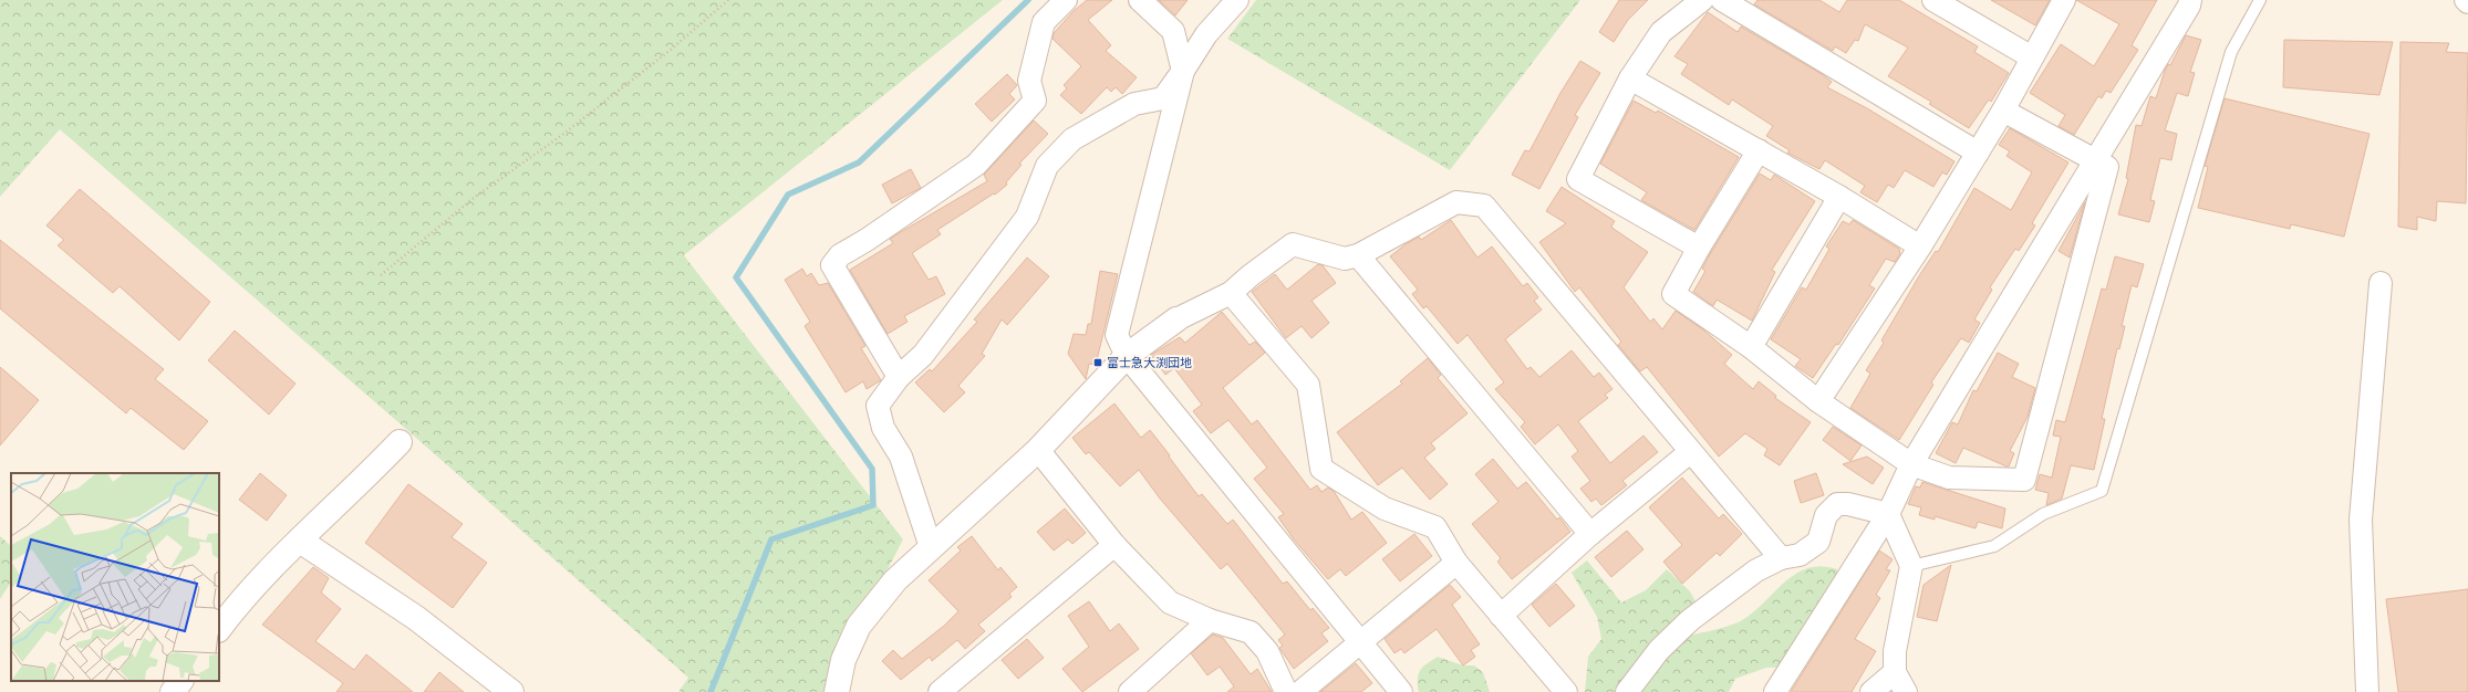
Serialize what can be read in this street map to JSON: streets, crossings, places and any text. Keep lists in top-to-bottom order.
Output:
{
  "places": {
    "transit": ["富士急大渕団地"]
  }
}
